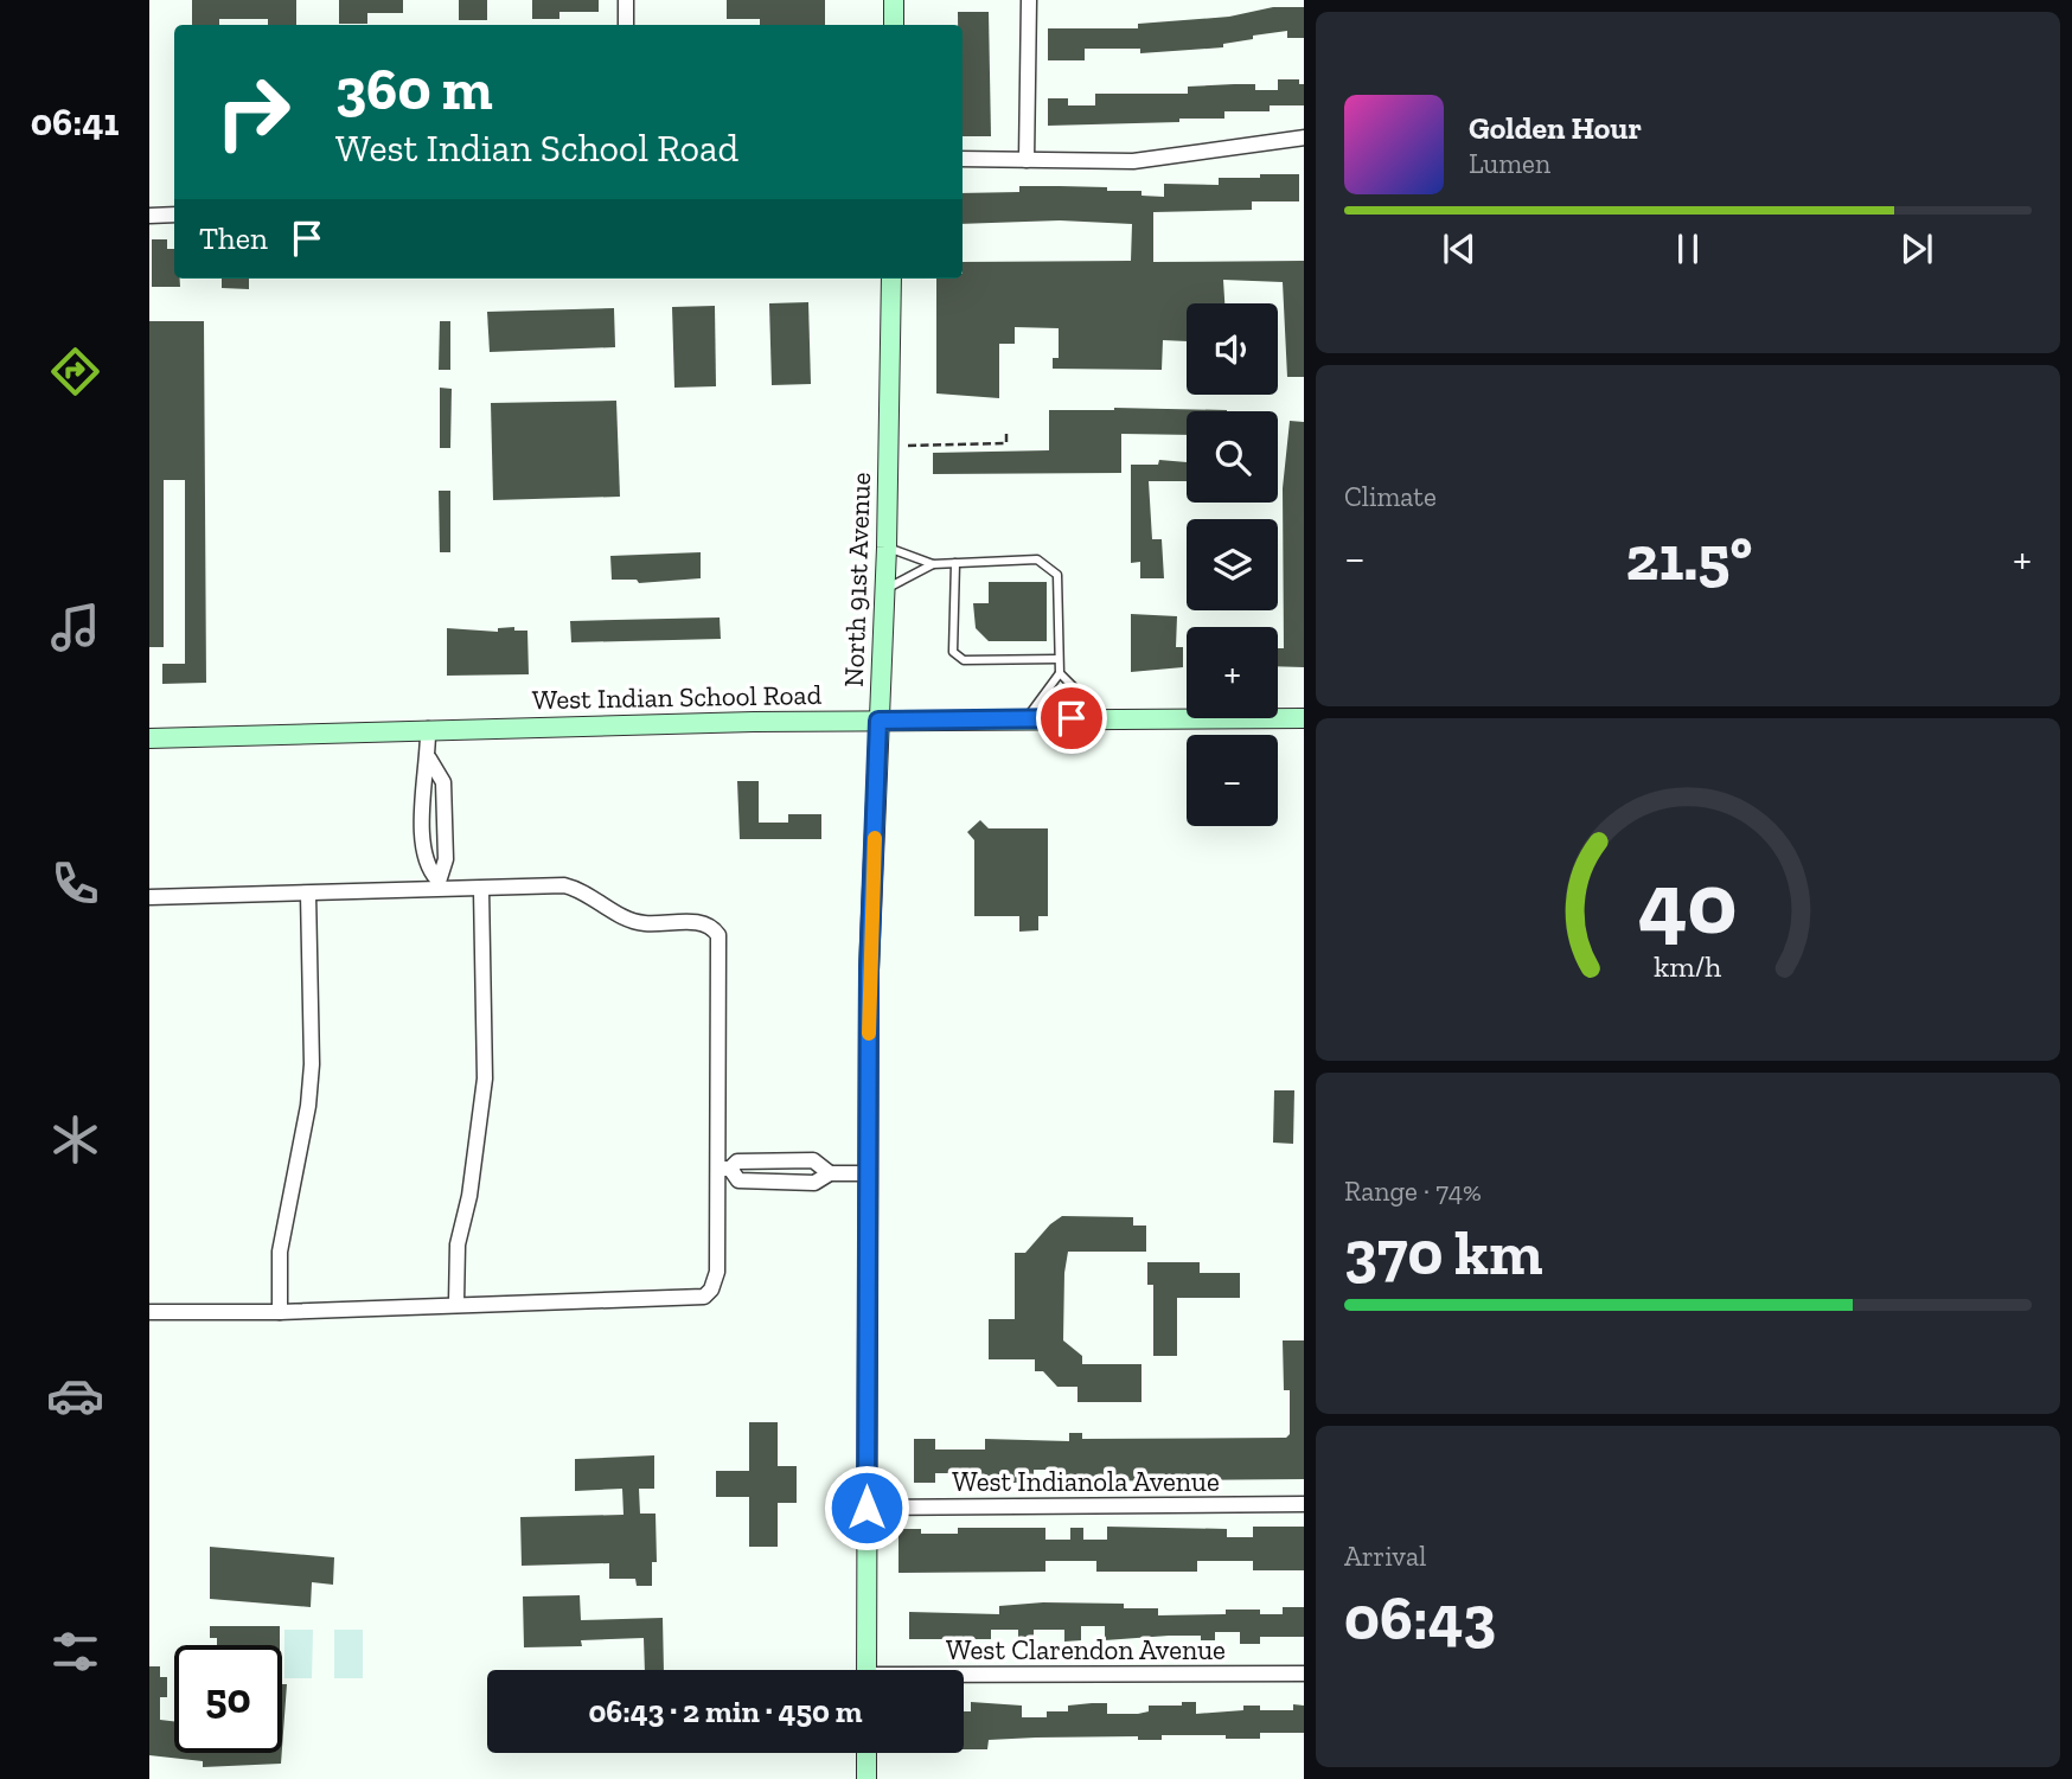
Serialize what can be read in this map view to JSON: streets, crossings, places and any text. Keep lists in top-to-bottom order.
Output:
{
  "streets": {
    "main road": ["North 91st Avenue", "West Indian School Road"],
    "street": ["West Indianola Avenue", "West Clarendon Avenue"]
  },
  "crossings": [
    ["North 91st Avenue", "West Indian School Road"],
    ["North 91st Avenue", "West Indianola Avenue"]
  ],
  "page": {
    "tabs": "06:41",
    "turn": ["360 m", "West Indian School Road"],
    "song": ["Golden Hour", "Lumen"],
    "then": "Then",
    "map_buttons": ["+", "−"],
    "tile": [
      "Climate",
      ["Range · 74%", "370 km"],
      ["Arrival", "06:43"]
    ],
    "heat": ["−", "21.5°", "+"],
    "limit": "50",
    "trip": "06:43 · 2 min · 450 m",
    "gauge": ["40", "km/h"]
  }
}
